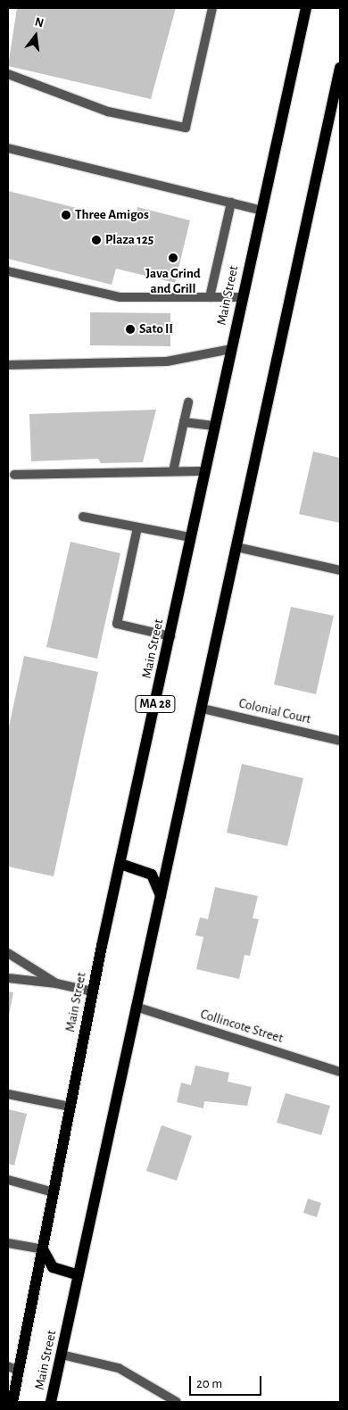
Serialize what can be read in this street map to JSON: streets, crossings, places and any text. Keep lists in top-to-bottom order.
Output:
{
  "streets": {
    "main road": ["Main Street", "MA 28"],
    "street": ["Colonial Court", "Collincote Street"]
  },
  "crossings": [
    ["Main Street", "Colonial Court"],
    ["Main Street", "Collincote Street"]
  ],
  "places": [
    "Three Amigos",
    "Plaza 125",
    "Java Grind and Grill",
    "Sato II"
  ],
  "scale_bar": "20 m",
  "north": "top"
}
